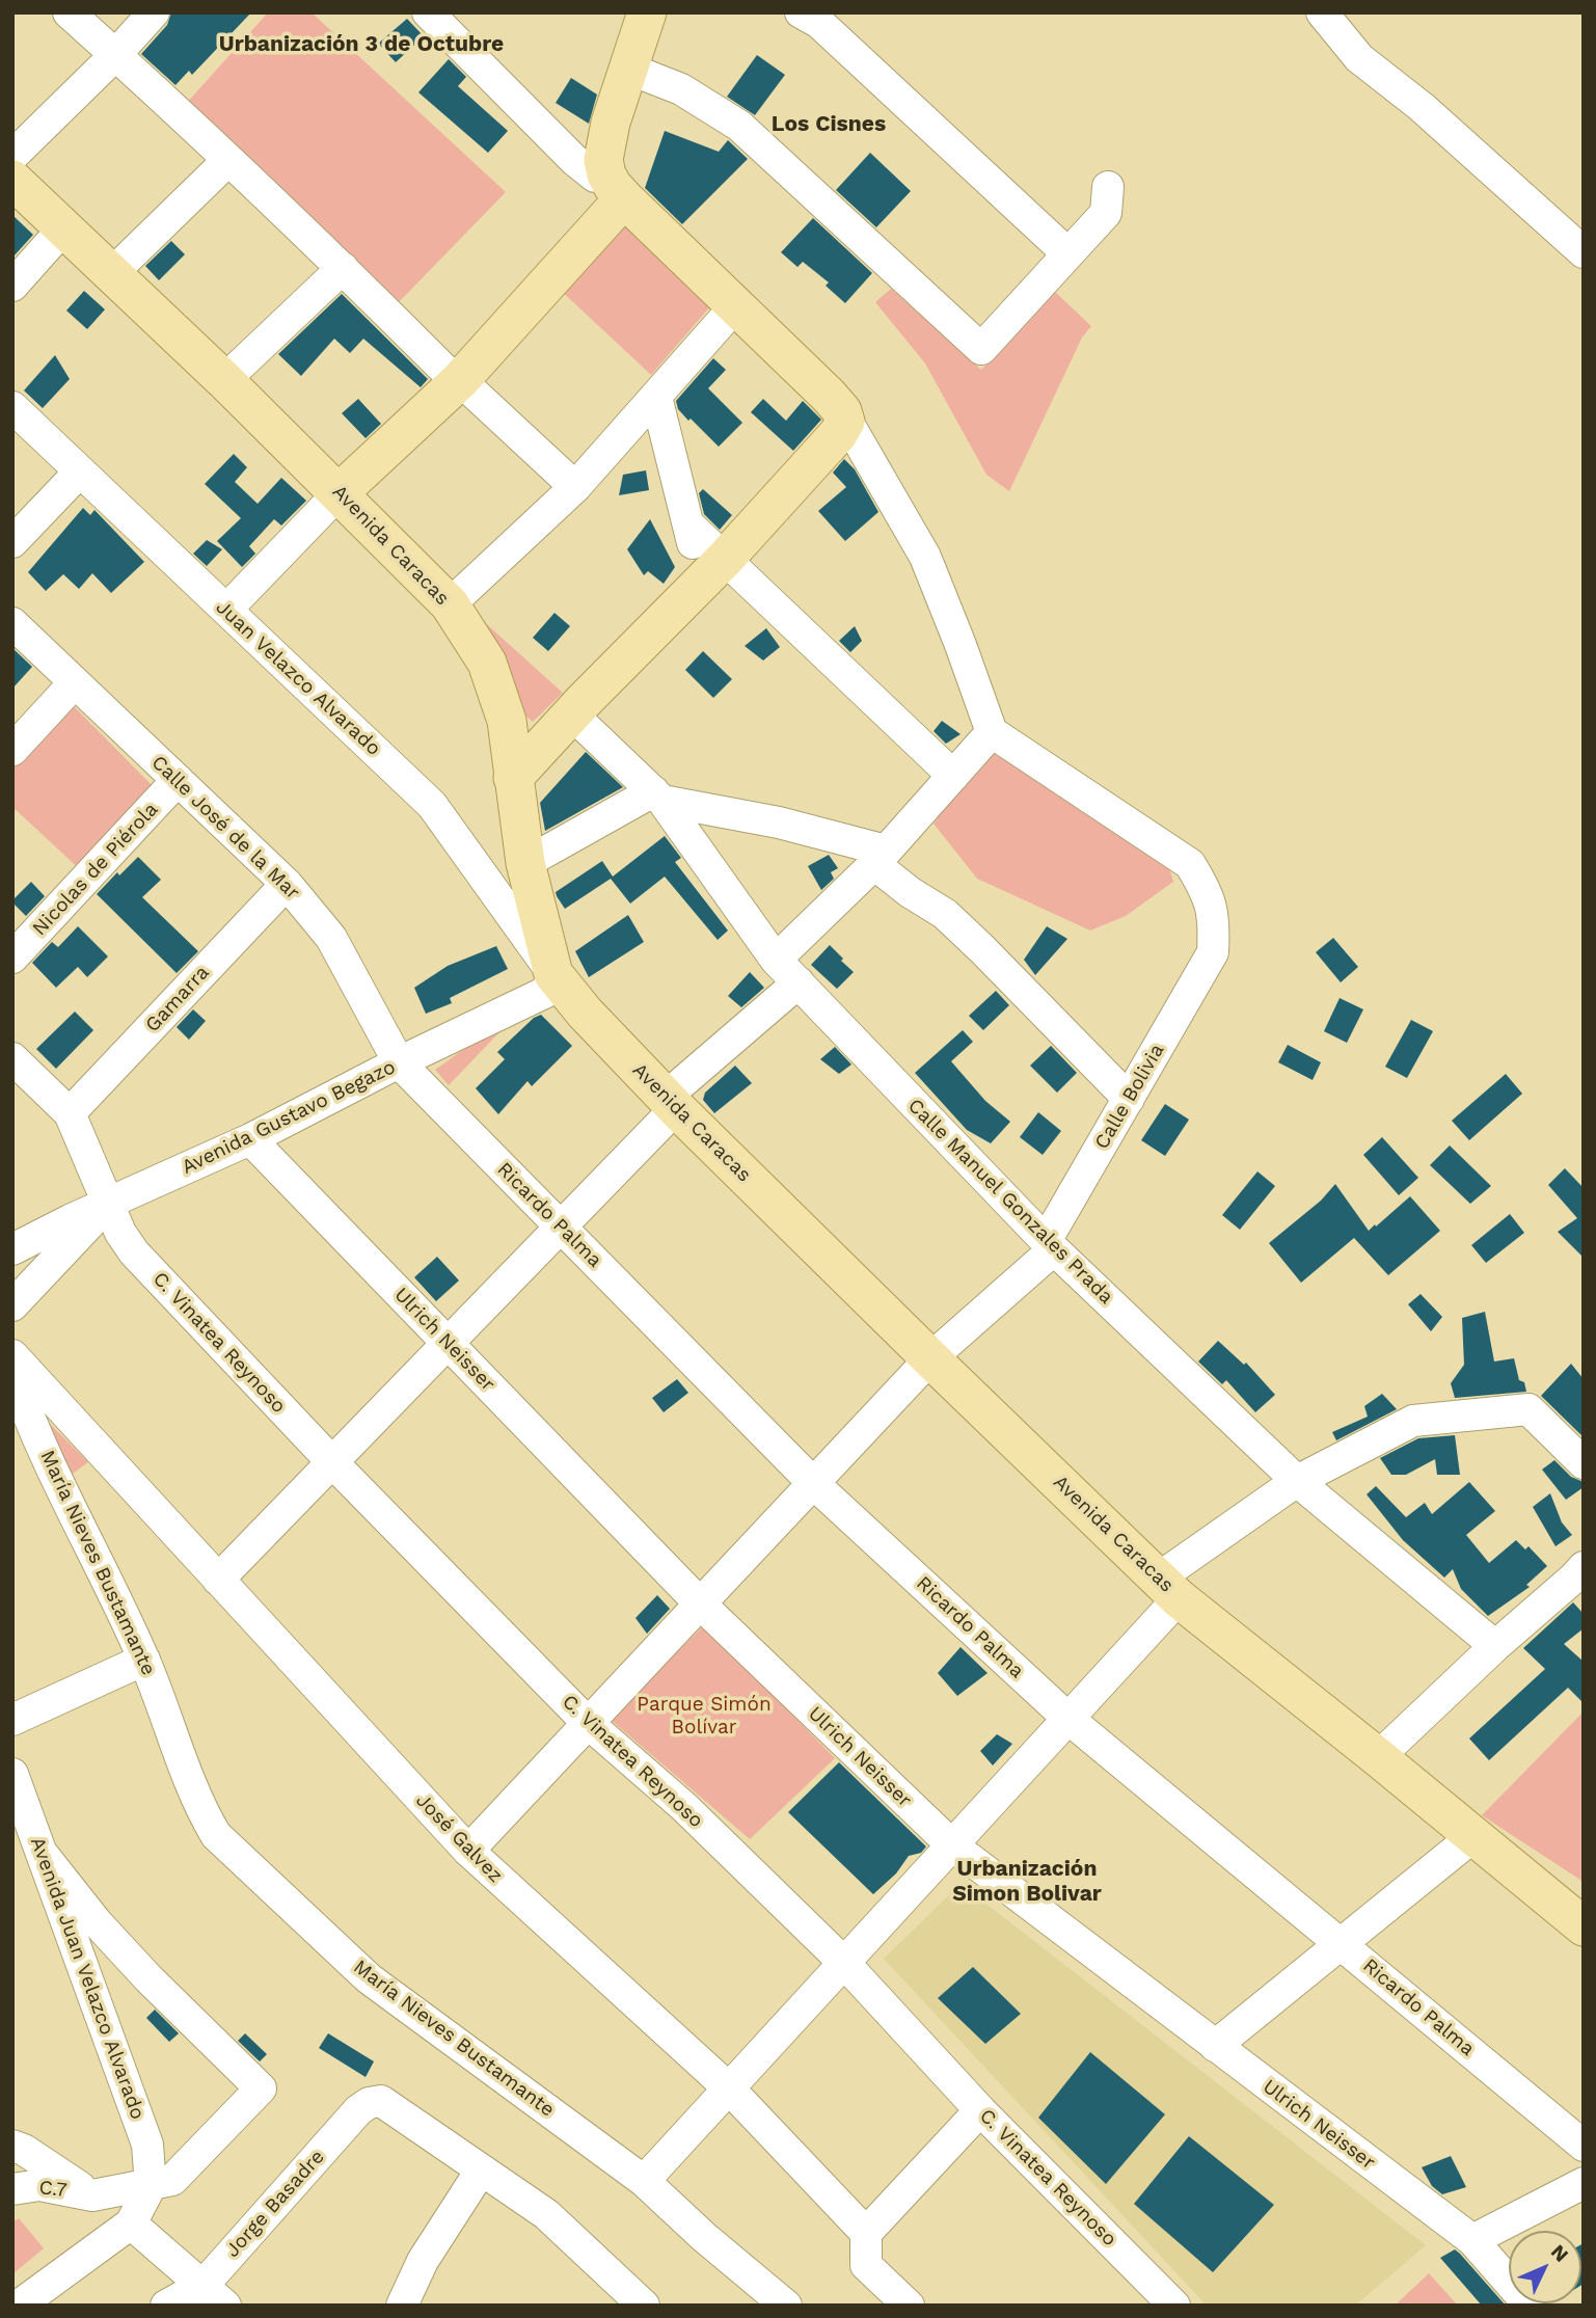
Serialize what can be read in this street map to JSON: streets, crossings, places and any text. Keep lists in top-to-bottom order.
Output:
{
  "streets": {
    "main road": ["Avenida Caracas"],
    "street": [
      "Juan Velazco Alvarado",
      "Calle José de la Mar",
      "Nicolas de Piérola",
      "Gamarra",
      "Calle Bolivia",
      "Avenida Gustavo Begazo",
      "Calle Manuel Gonzales Prada",
      "Ricardo Palma",
      "Ulrich Neisser",
      "C. Vinatea Reynoso",
      "María Nieves Bustamante",
      "José Galvez",
      "Avenida Juan Velazco Alvarado",
      "C.7",
      "Jorge Basadre"
    ]
  },
  "crossings": [
    ["Avenida Caracas", "Juan Velazco Alvarado"],
    ["Avenida Caracas", "Calle Bolivia"],
    ["Avenida Caracas", "Avenida Gustavo Begazo"],
    ["Juan Velazco Alvarado", "Avenida Gustavo Begazo"],
    ["Calle José de la Mar", "Nicolas de Piérola"],
    ["Calle José de la Mar", "Gamarra"],
    ["Calle José de la Mar", "Avenida Gustavo Begazo"],
    ["Calle José de la Mar", "Ricardo Palma"],
    ["Gamarra", "C. Vinatea Reynoso"],
    ["Calle Bolivia", "Calle Manuel Gonzales Prada"],
    ["Calle Bolivia", "Ricardo Palma"],
    ["Calle Bolivia", "Ulrich Neisser"],
    ["Calle Bolivia", "C. Vinatea Reynoso"],
    ["Calle Bolivia", "José Galvez"],
    ["Avenida Gustavo Begazo", "Ricardo Palma"],
    ["Avenida Gustavo Begazo", "Ulrich Neisser"],
    ["Avenida Gustavo Begazo", "C. Vinatea Reynoso"]
  ],
  "districts": ["Urbanización 3 de Octubre", "Los Cisnes", "Urbanización Simon Bolivar"],
  "parks": ["Parque Simón Bolívar"],
  "north": "top right"
}
